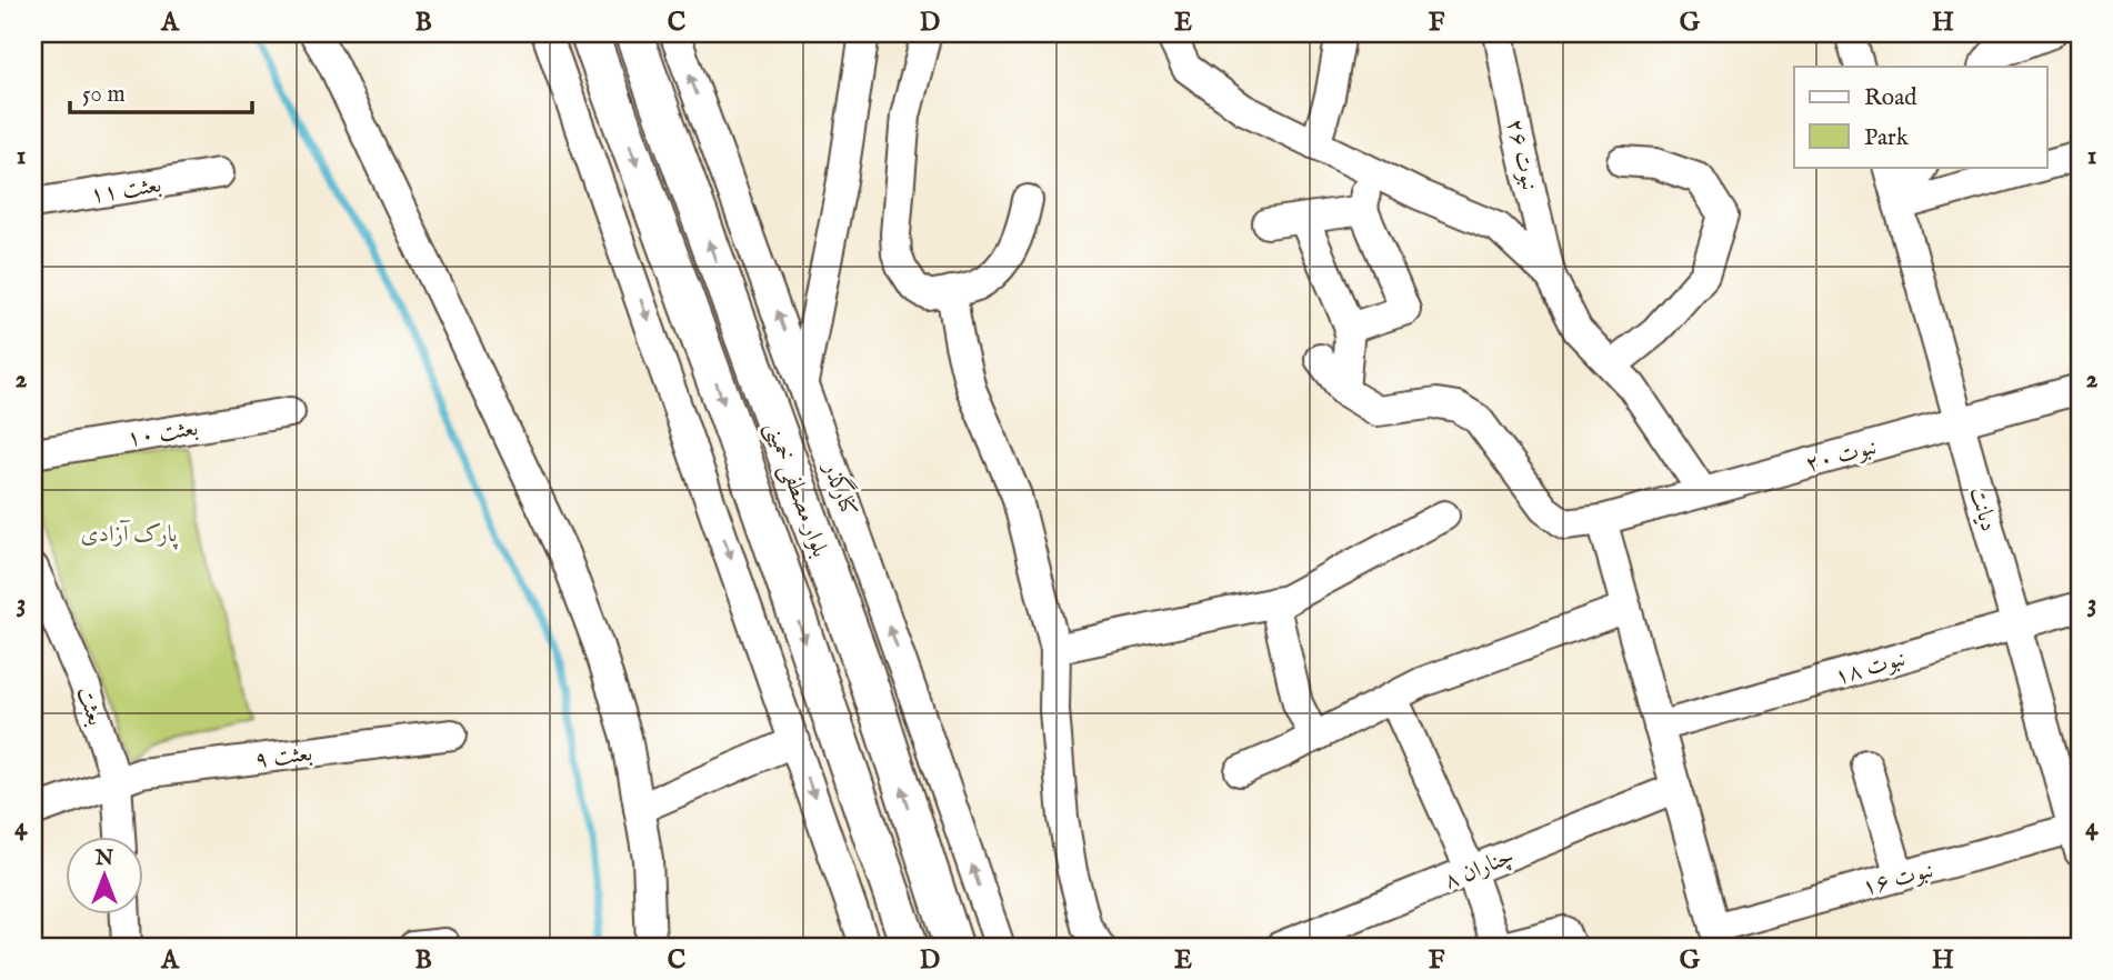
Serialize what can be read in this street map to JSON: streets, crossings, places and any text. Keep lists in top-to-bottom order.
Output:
{
  "streets": {
    "main road": ["بلوار مصطفی خمینی"],
    "street": [
      "نبوت ۲۶",
      "بعثت ۱۱",
      "بعثت ۱۰",
      "نبوت ۲۰",
      "کنارگذر",
      "دیانت",
      "نبوت ۱۸",
      "بعثت",
      "بعثت ۹",
      "چناران ۸",
      "نبوت ۱۶"
    ]
  },
  "crossings": [
    ["نبوت ۲۰", "دیانت"],
    ["دیانت", "نبوت ۱۸"],
    ["دیانت", "نبوت ۱۶"],
    ["بعثت", "بعثت ۹"]
  ],
  "parks": ["پارک آزادی"],
  "legend": ["Road", "Park"],
  "scale_bar": "50 m",
  "north": "top",
  "grid": {
    "columns": [
      "A",
      "B",
      "C",
      "D",
      "E",
      "F",
      "G",
      "H"
    ],
    "rows": [
      "1",
      "2",
      "3",
      "4"
    ]
  }
}
